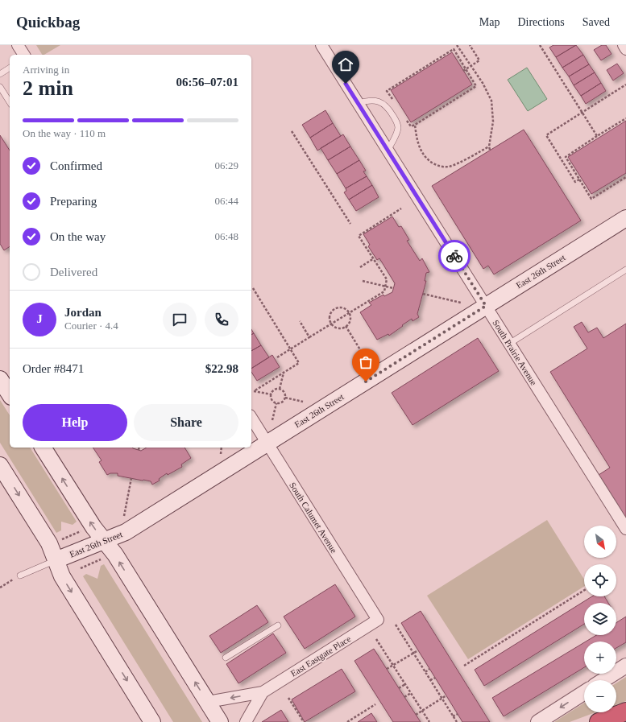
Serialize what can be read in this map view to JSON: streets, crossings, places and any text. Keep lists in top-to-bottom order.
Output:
{
  "streets": {
    "main road": ["East 26th Street"],
    "street": ["South Prairie Avenue", "South Calumet Avenue", "East Eastgate Place"]
  },
  "crossings": [
    ["East 26th Street", "South Prairie Avenue"],
    ["East 26th Street", "South Calumet Avenue"],
    ["South Calumet Avenue", "East Eastgate Place"]
  ],
  "north": "bottom right",
  "page": {
    "header": "Quickbag",
    "nav": ["Map", "Directions", "Saved"],
    "heading": ["2 min", "Arriving in", "06:56–07:01"],
    "panel": [
      "Jordan",
      "Courier · 4.4",
      "Order #8471",
      "$22.98"
    ],
    "bar": "On the way · 110 m",
    "list": [
      ["Confirmed", "06:29"],
      ["Preparing", "06:44"],
      ["On the way", "06:48"],
      "Delivered"
    ],
    "round": "J",
    "buttons": ["Help", "Share"],
    "map_buttons": ["+", "−"]
  }
}
